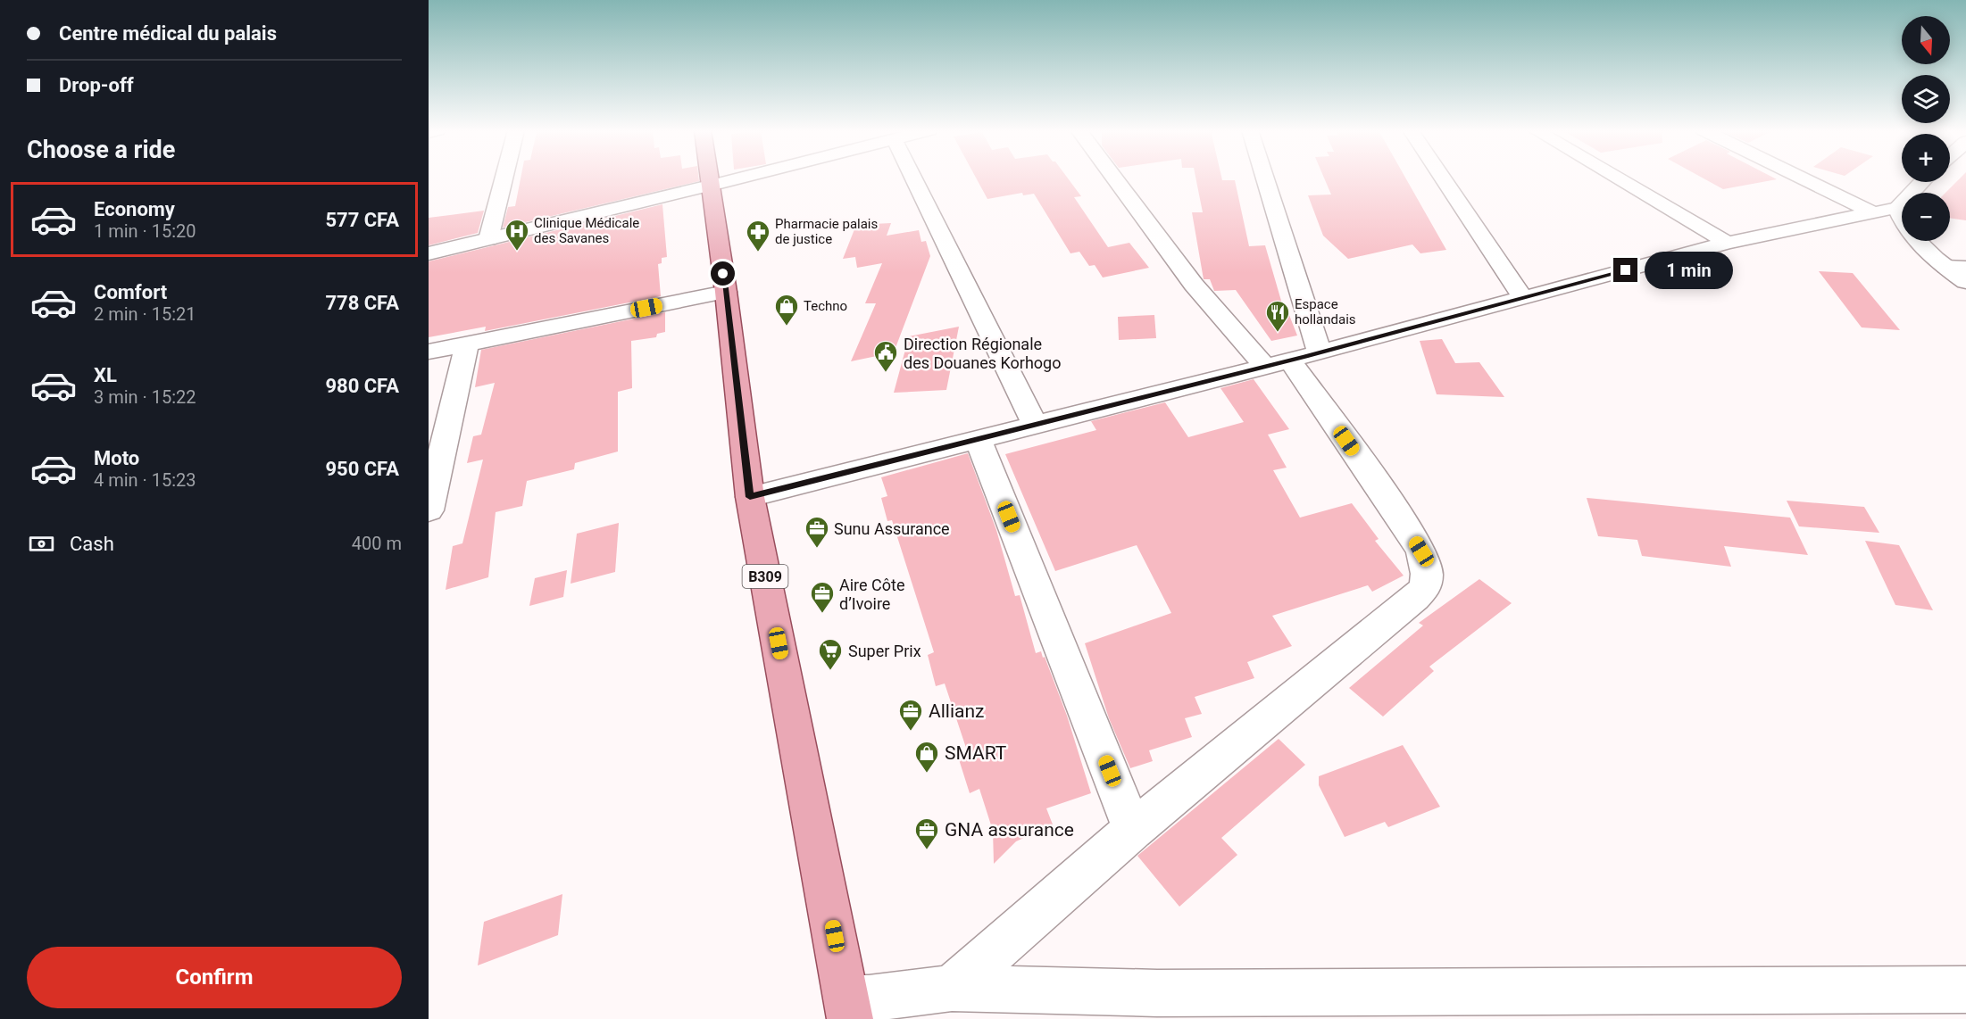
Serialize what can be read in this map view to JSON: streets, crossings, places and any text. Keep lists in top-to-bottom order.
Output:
{
  "streets": {
    "main road": ["B309"]
  },
  "places": {
    "hospital": ["Clinique Médicale des Savanes"],
    "pharmacy": ["Pharmacie palais de justice"],
    "shop": ["Techno", "SMART"],
    "restaurant": ["Espace hollandais"],
    "public building": ["Direction Régionale des Douanes Korhogo"],
    "office": [
      "Sunu Assurance",
      "Aire Côte d’Ivoire",
      "Allianz",
      "GNA assurance"
    ],
    "supermarket": ["Super Prix"]
  },
  "north": "bottom",
  "page": {
    "banner": ["Centre médical du palais", "Drop-off"],
    "map_buttons": ["+", "−"],
    "heading": "Choose a ride",
    "list": [
      {
        "name": "Economy",
        "note": "1 min · 15:20",
        "value": "577 CFA"
      },
      {
        "name": "Comfort",
        "note": "2 min · 15:21",
        "value": "778 CFA"
      },
      {
        "name": "XL",
        "note": "3 min · 15:22",
        "value": "980 CFA"
      },
      {
        "name": "Moto",
        "note": "4 min · 15:23",
        "value": "950 CFA"
      }
    ],
    "bubble": "1 min",
    "pay": ["Cash", "400 m"],
    "buttons": "Confirm"
  }
}
